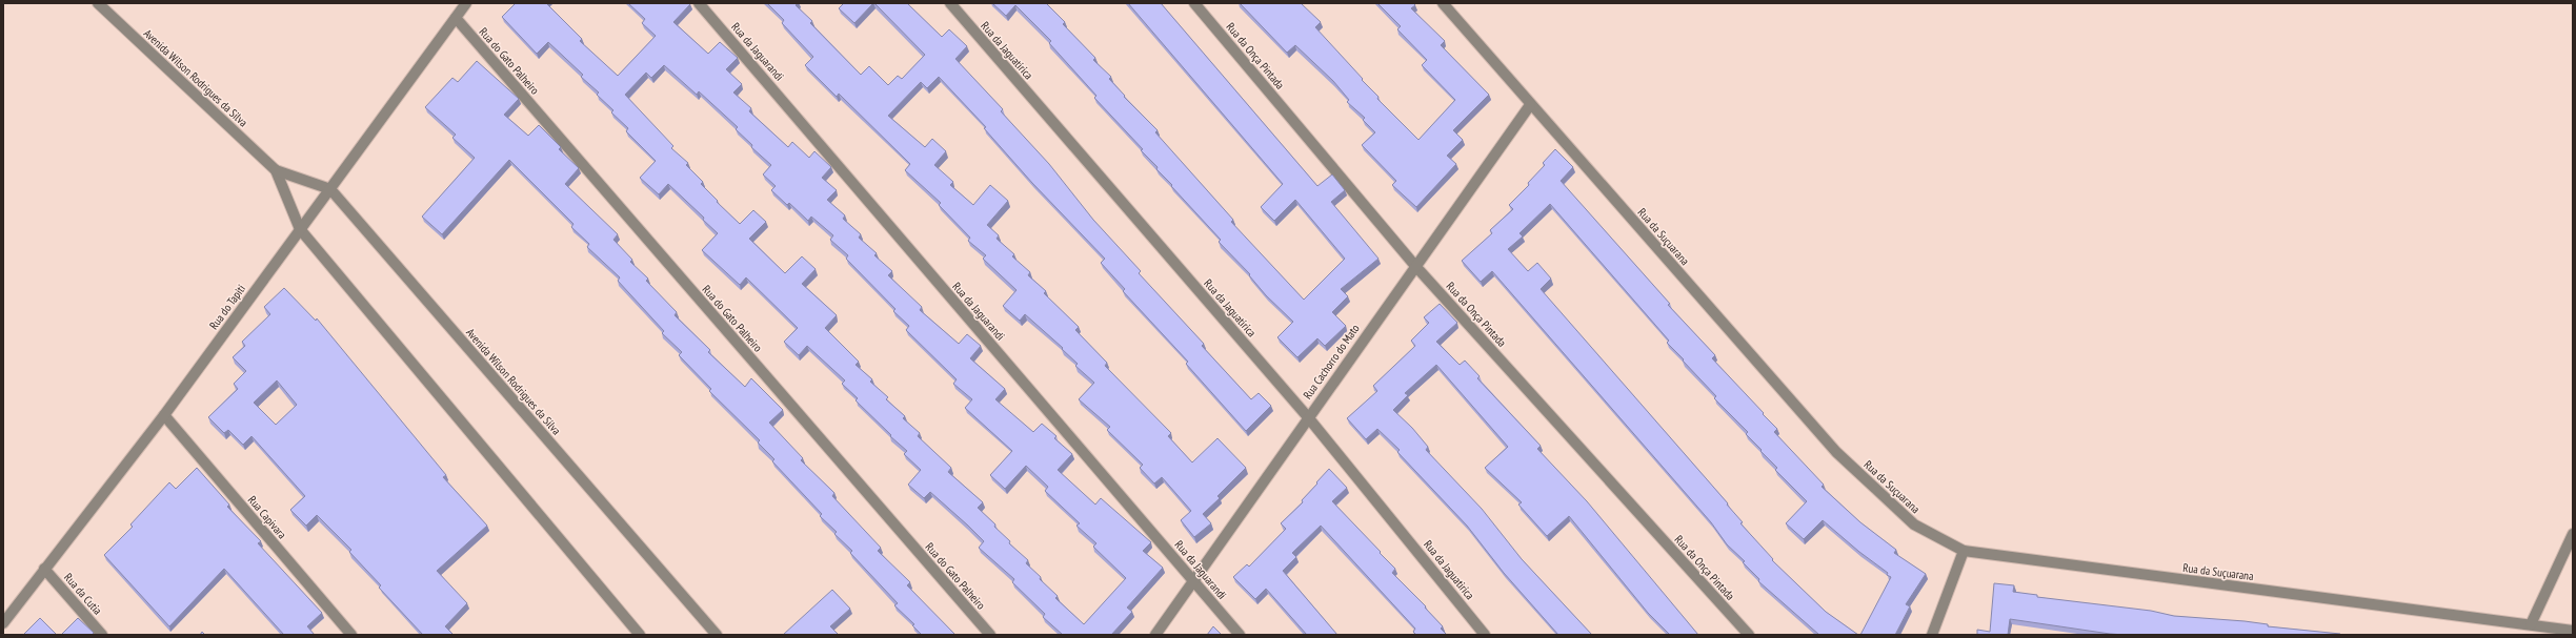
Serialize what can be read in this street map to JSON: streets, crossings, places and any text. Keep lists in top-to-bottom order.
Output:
{
  "streets": {
    "street": [
      "Rua da Jaguatirica",
      "Rua da Jaguarandi",
      "Rua da Onça Pintada",
      "Rua do Gato Palheiro",
      "Avenida Wilson Rodrigues da Silva",
      "Rua da Suçuarana",
      "Rua do Tapiti",
      "Rua Cachorro do Mato",
      "Rua Capivara",
      "Rua da Cutia"
    ]
  },
  "crossings": [
    ["Rua da Jaguatirica", "Rua Cachorro do Mato"],
    ["Rua da Jaguarandi", "Rua Cachorro do Mato"],
    ["Rua da Onça Pintada", "Rua Cachorro do Mato"],
    ["Rua do Gato Palheiro", "Rua do Tapiti"],
    ["Avenida Wilson Rodrigues da Silva", "Rua do Tapiti"],
    ["Rua da Suçuarana", "Rua Cachorro do Mato"],
    ["Rua do Tapiti", "Rua Capivara"],
    ["Rua do Tapiti", "Rua da Cutia"]
  ]
}
